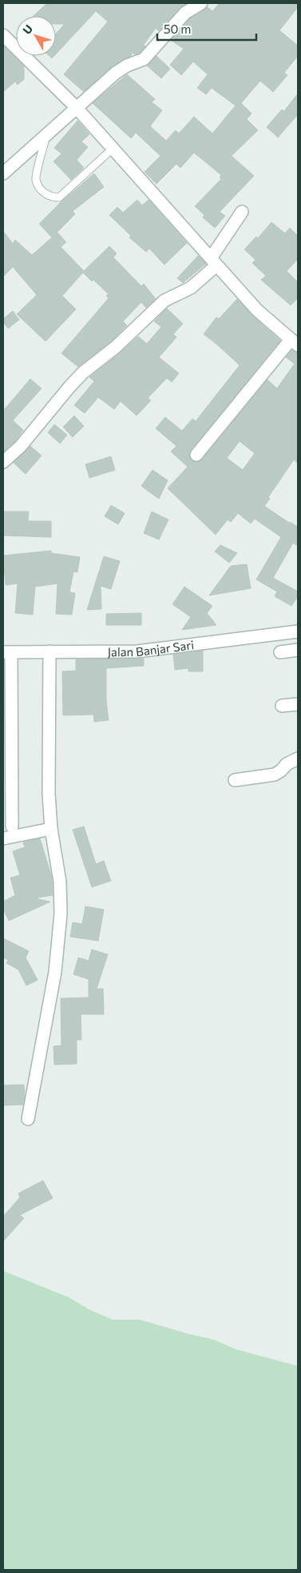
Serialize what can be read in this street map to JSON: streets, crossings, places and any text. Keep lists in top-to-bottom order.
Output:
{
  "streets": {
    "street": ["Jalan Banjar Sari"]
  },
  "scale_bar": "50 m",
  "north": "top left"
}
